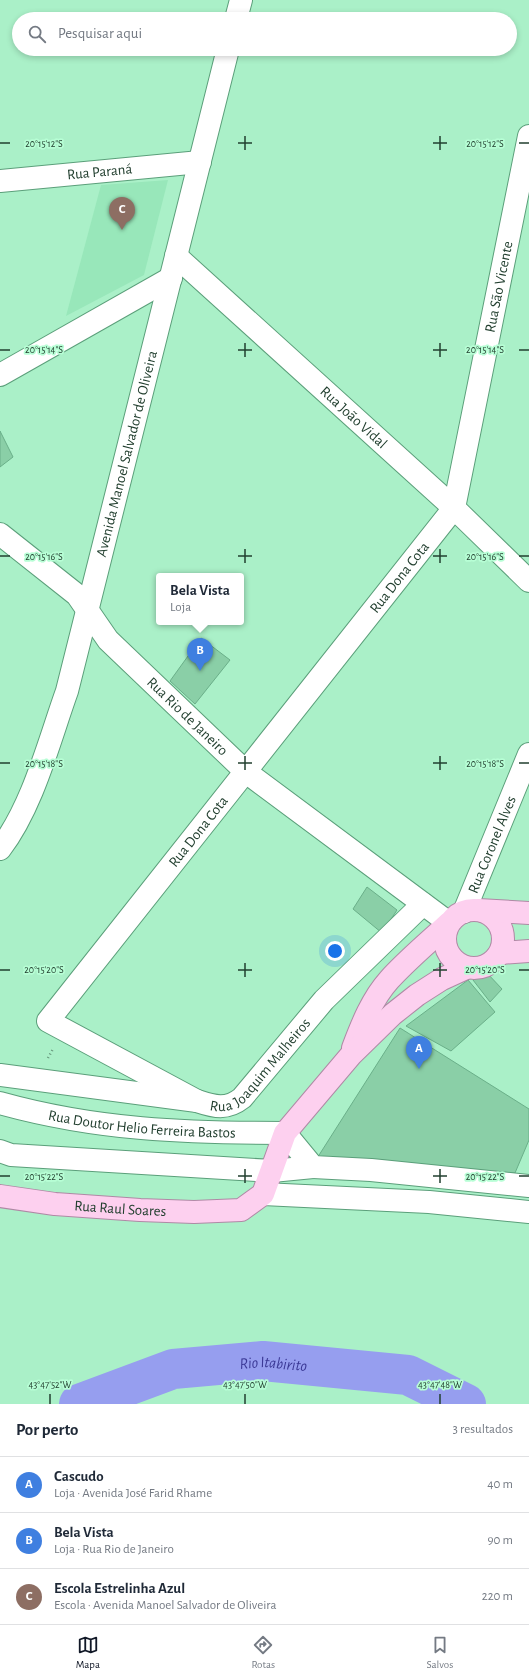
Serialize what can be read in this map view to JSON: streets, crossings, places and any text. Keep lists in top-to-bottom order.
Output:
{
  "streets": {
    "main road": ["Rua Raul Soares"],
    "street": [
      "Rua Paraná",
      "Rua São Vicente",
      "Rua João Vidal",
      "Avenida Manoel Salvador de Oliveira",
      "Rua Dona Cota",
      "Rua Rio de Janeiro",
      "Rua Coronel Alves",
      "Rua Joaquim Malheiros",
      "Rua Doutor Helio Ferreira Bastos"
    ]
  },
  "crossings": [
    ["Rua Paraná", "Avenida Manoel Salvador de Oliveira"],
    ["Rua São Vicente", "Rua João Vidal"],
    ["Rua São Vicente", "Rua Dona Cota"],
    ["Rua João Vidal", "Avenida Manoel Salvador de Oliveira"],
    ["Rua João Vidal", "Rua Dona Cota"],
    ["Avenida Manoel Salvador de Oliveira", "Rua Rio de Janeiro"],
    ["Rua Dona Cota", "Rua Rio de Janeiro"],
    ["Rua Dona Cota", "Rua Joaquim Malheiros"],
    ["Rua Rio de Janeiro", "Rua Coronel Alves"],
    ["Rua Rio de Janeiro", "Rua Joaquim Malheiros"]
  ],
  "water": ["Rio Itabirito"],
  "page": {
    "search": "Pesquisar aqui",
    "pins": ["C", "B", "A"],
    "popup": ["Bela Vista", "Loja"],
    "heading": ["Por perto", "3 resultados"],
    "list": [
      {
        "mark": "A",
        "name": "Cascudo",
        "note": "Loja · Avenida José Farid Rhame",
        "value": "40 m"
      },
      {
        "mark": "B",
        "name": "Bela Vista",
        "note": "Loja · Rua Rio de Janeiro",
        "value": "90 m"
      },
      {
        "mark": "C",
        "name": "Escola Estrelinha Azul",
        "note": "Escola · Avenida Manoel Salvador de Oliveira",
        "value": "220 m"
      }
    ],
    "nav": ["Mapa", "Rotas", "Salvos"]
  },
  "coordinates": [
    "20°15'12\"S",
    "20°15'14\"S",
    "20°15'16\"S",
    "20°15'18\"S",
    "20°15'20\"S",
    "20°15'22\"S",
    "43°47'52\"W",
    "43°47'50\"W",
    "43°47'48\"W"
  ]
}
